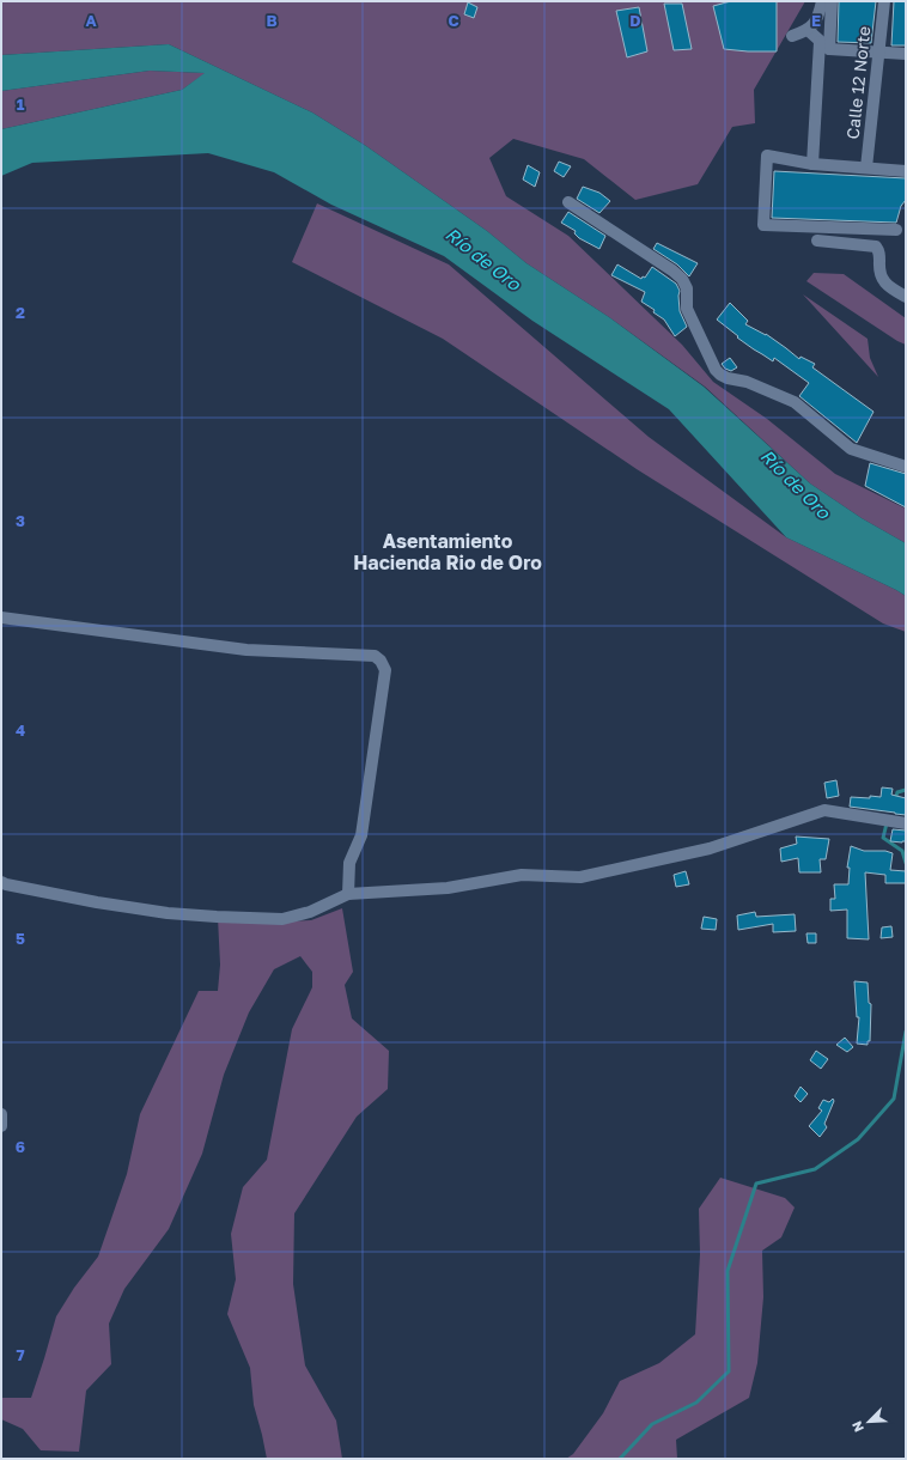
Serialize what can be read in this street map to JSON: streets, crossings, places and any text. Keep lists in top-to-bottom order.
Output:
{
  "streets": {
    "street": ["Calle 12 Norte"]
  },
  "districts": ["Asentamiento Hacienda Rio de Oro"],
  "water": ["Río de Oro"],
  "north": "bottom left",
  "grid": {
    "columns": [
      "A",
      "B",
      "C",
      "D",
      "E"
    ],
    "rows": [
      "1",
      "2",
      "3",
      "4",
      "5",
      "6",
      "7"
    ]
  }
}
